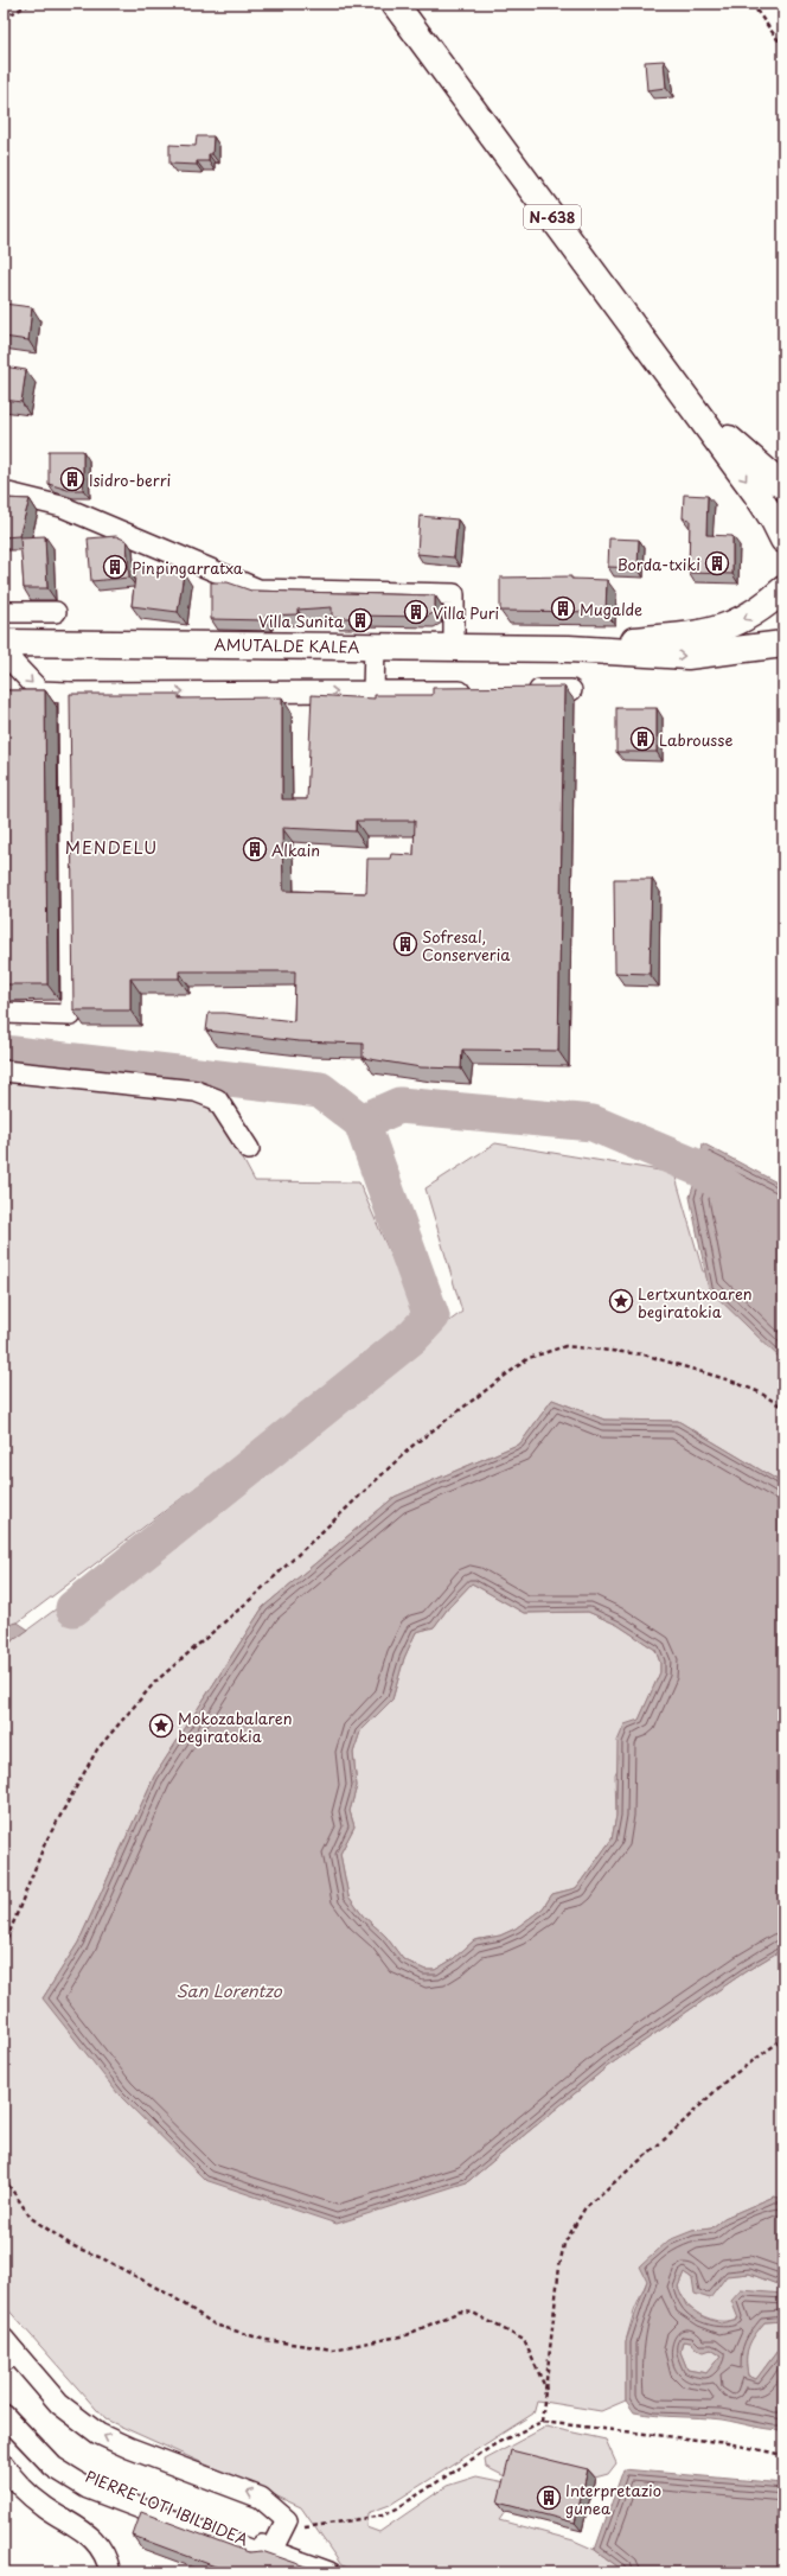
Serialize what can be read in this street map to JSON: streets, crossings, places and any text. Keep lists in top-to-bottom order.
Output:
{
  "streets": {
    "main road": ["N-638", "AMUTALDE KALEA"],
    "street": ["PIERRE LOTI IBILBIDEA"]
  },
  "districts": ["MENDELU"],
  "water": ["San Lorentzo"],
  "places": {
    "building": [
      "Isidro-berri",
      "Borda-txiki",
      "Pinpingarratxa",
      "Mugalde",
      "Villa Puri",
      "Villa Sunita",
      "Labrousse",
      "Alkain",
      "Sofresal, Conserveria",
      "Interpretazio gunea"
    ],
    "place": ["Lertxuntxoaren begiratokia", "Mokozabalaren begiratokia"]
  }
}
